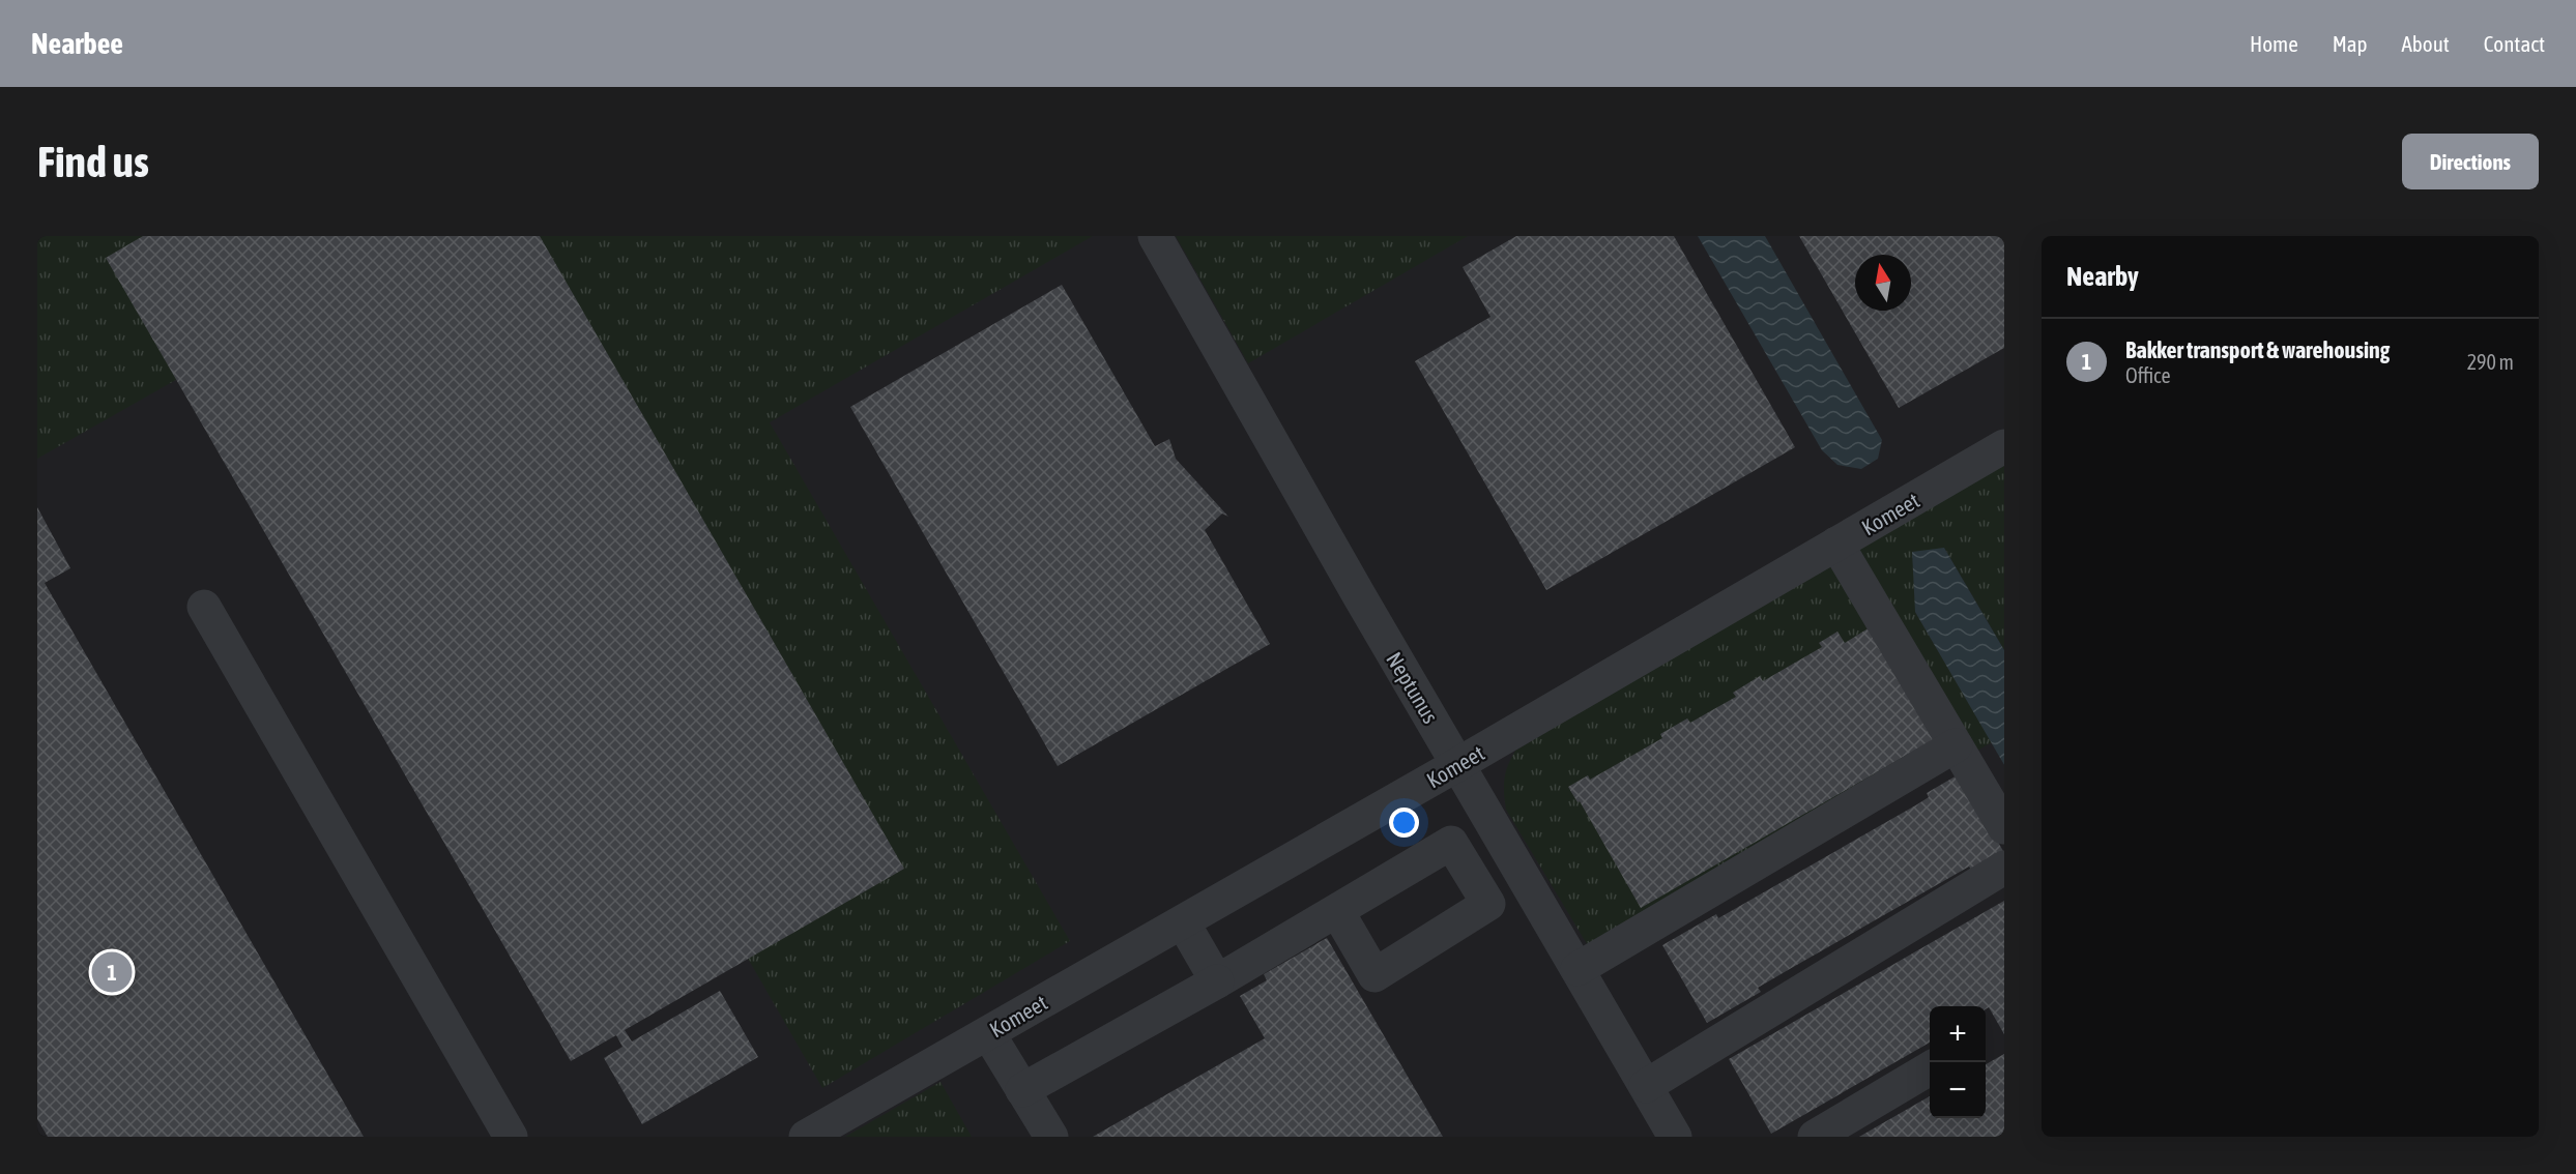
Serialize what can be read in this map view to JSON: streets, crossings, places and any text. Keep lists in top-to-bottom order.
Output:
{
  "streets": {
    "street": ["Komeet", "Neptunus"]
  },
  "crossings": [
    ["Komeet", "Neptunus"]
  ],
  "north": "top",
  "page": {
    "header": "Nearbee",
    "nav": [
      "Home",
      "Map",
      "About",
      "Contact"
    ],
    "buttons": "Directions",
    "title": "Find us",
    "heading": "Nearby",
    "list": [
      {
        "mark": "1",
        "name": "Bakker transport & warehousing",
        "note": "Office",
        "value": "290 m"
      }
    ],
    "pins": "1",
    "map_buttons": ["+", "−"]
  }
}
